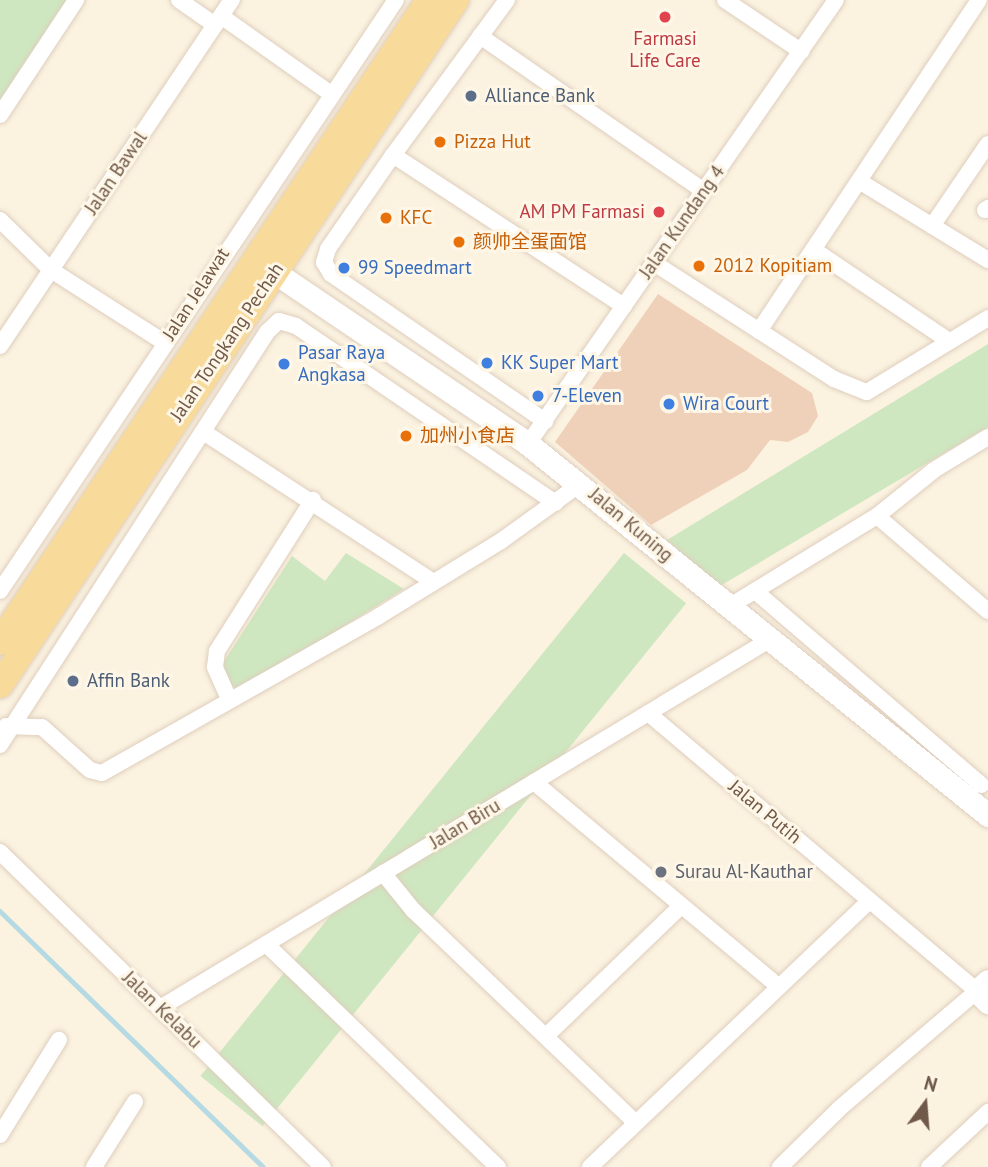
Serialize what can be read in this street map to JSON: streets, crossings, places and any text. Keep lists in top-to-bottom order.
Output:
{
  "streets": {
    "main road": ["Jalan Tongkang Pechah"],
    "street": [
      "Jalan Bawal",
      "Jalan Kundang 4",
      "Jalan Jelawat",
      "Jalan Kuning",
      "Jalan Putih",
      "Jalan Biru",
      "Jalan Kelabu"
    ]
  },
  "crossings": [
    ["Jalan Kundang 4", "Jalan Kuning"],
    ["Jalan Tongkang Pechah", "Jalan Kuning"],
    ["Jalan Kuning", "Jalan Biru"],
    ["Jalan Putih", "Jalan Biru"],
    ["Jalan Biru", "Jalan Kelabu"]
  ],
  "places": [
    "Farmasi Life Care",
    "Alliance Bank",
    "Pizza Hut",
    "AM PM Farmasi",
    "KFC",
    "颜帅全蛋面馆",
    "2012 Kopitiam",
    "99 Speedmart",
    "KK Super Mart",
    "Pasar Raya Angkasa",
    "7-Eleven",
    "Wira Court",
    "加州小食店",
    "Affin Bank",
    "Surau Al-Kauthar"
  ],
  "north": "top"
}
